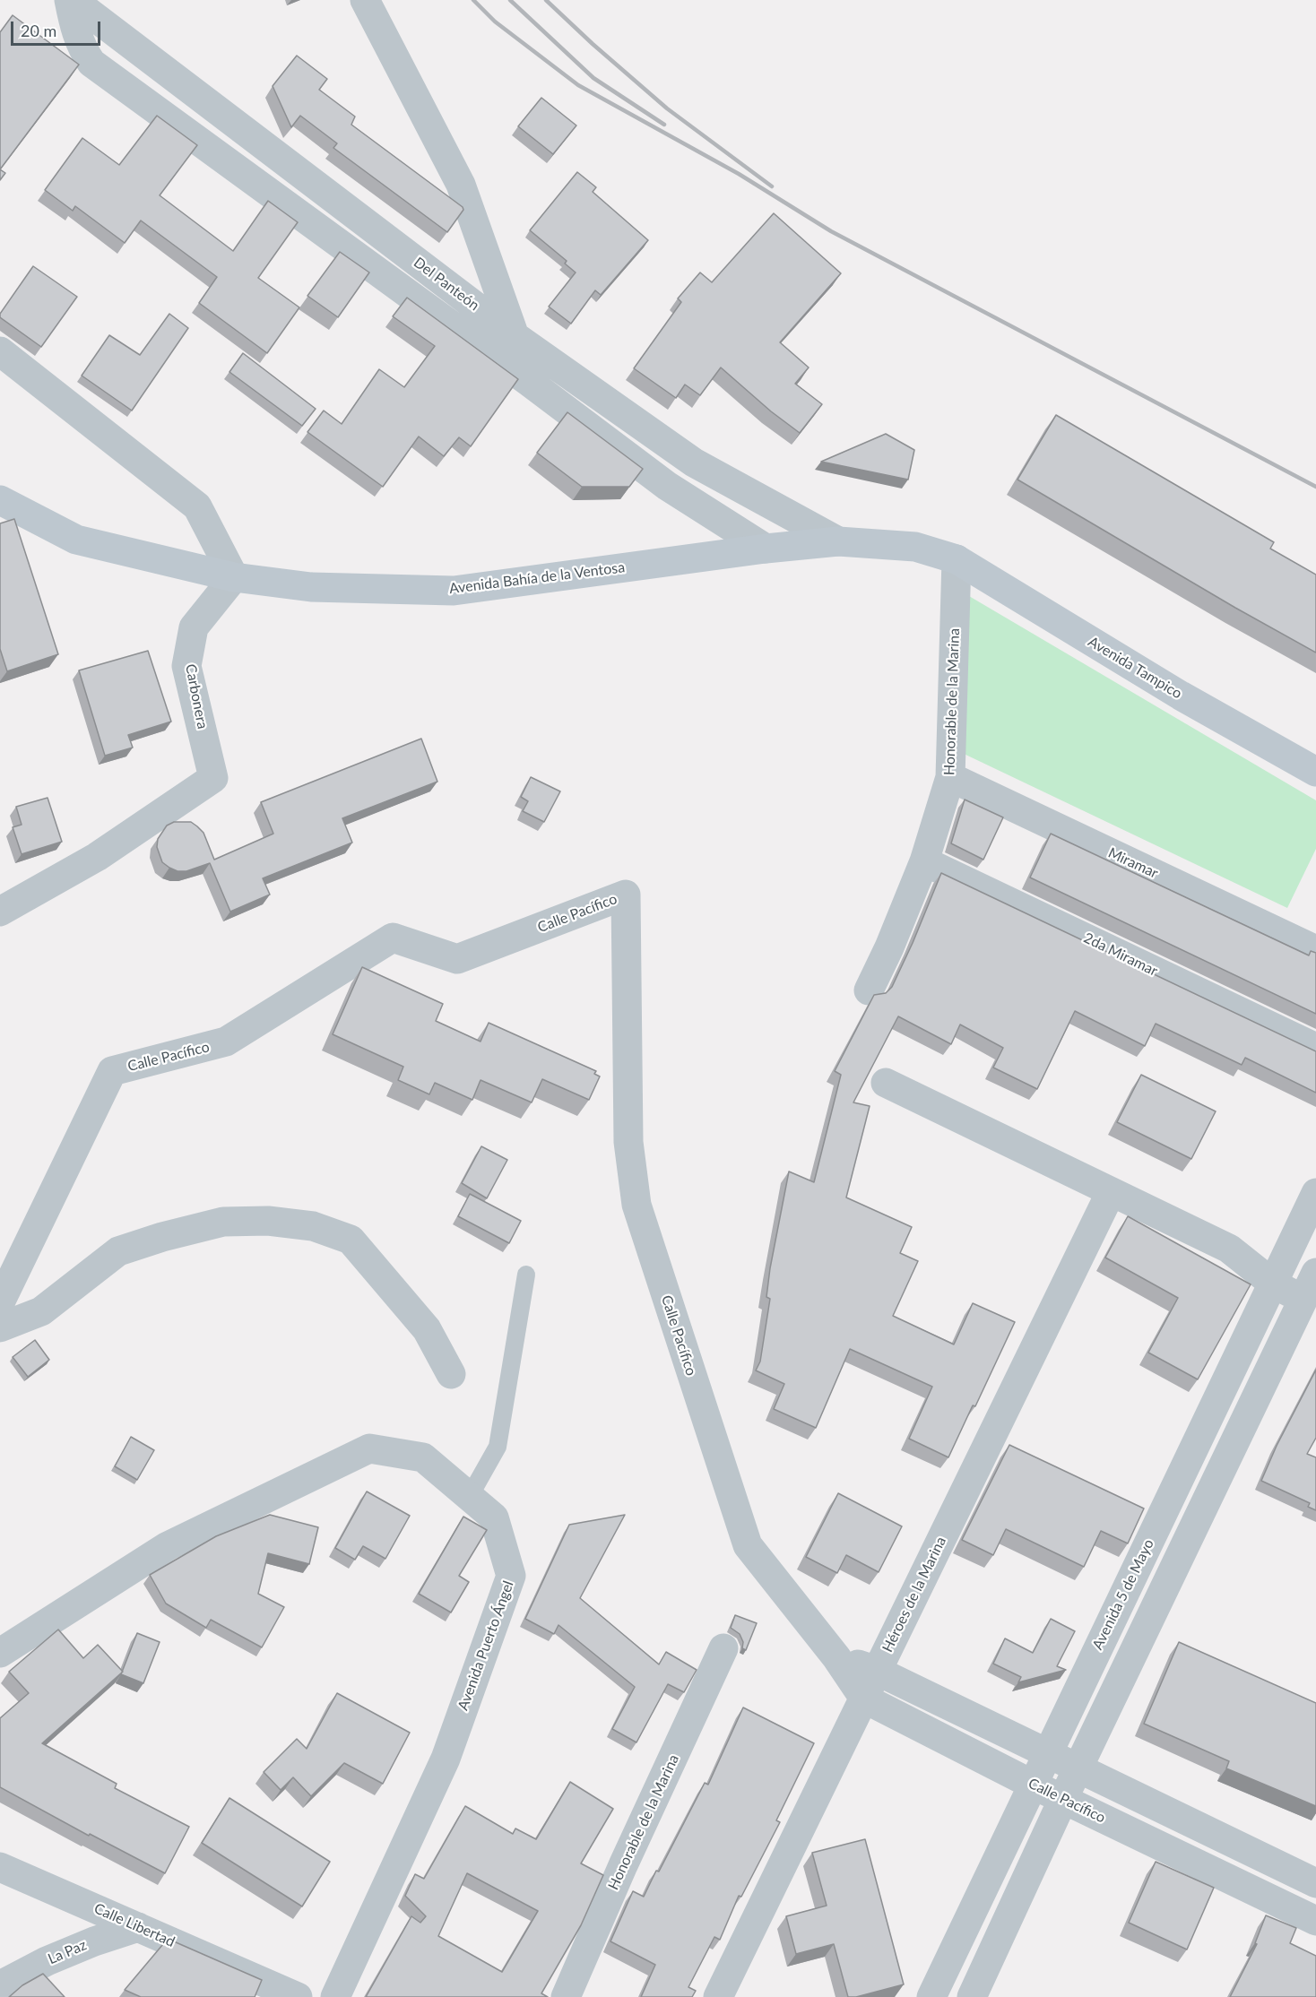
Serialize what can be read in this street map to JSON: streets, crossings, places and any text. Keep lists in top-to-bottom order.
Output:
{
  "streets": {
    "main road": ["Avenida Bahía de la Ventosa", "Avenida Tampico"],
    "street": [
      "Del Panteón",
      "Carbonera",
      "Honorable de la Marina",
      "Miramar",
      "Calle Pacífico",
      "2da Miramar",
      "Héroes de la Marina",
      "Avenida 5 de Mayo",
      "Avenida Puerto Ángel",
      "Calle Libertad",
      "La Paz"
    ]
  },
  "crossings": [
    ["Del Panteón", "Avenida Bahía de la Ventosa"],
    ["Avenida Bahía de la Ventosa", "Avenida Tampico"],
    ["Avenida Bahía de la Ventosa", "Carbonera"],
    ["Avenida Bahía de la Ventosa", "Honorable de la Marina"],
    ["Avenida Tampico", "Honorable de la Marina"],
    ["Honorable de la Marina", "Miramar"],
    ["Honorable de la Marina", "2da Miramar"],
    ["Calle Pacífico", "Héroes de la Marina"],
    ["Calle Pacífico", "Avenida 5 de Mayo"],
    ["Calle Libertad", "La Paz"]
  ],
  "scale_bar": "20 m"
}
